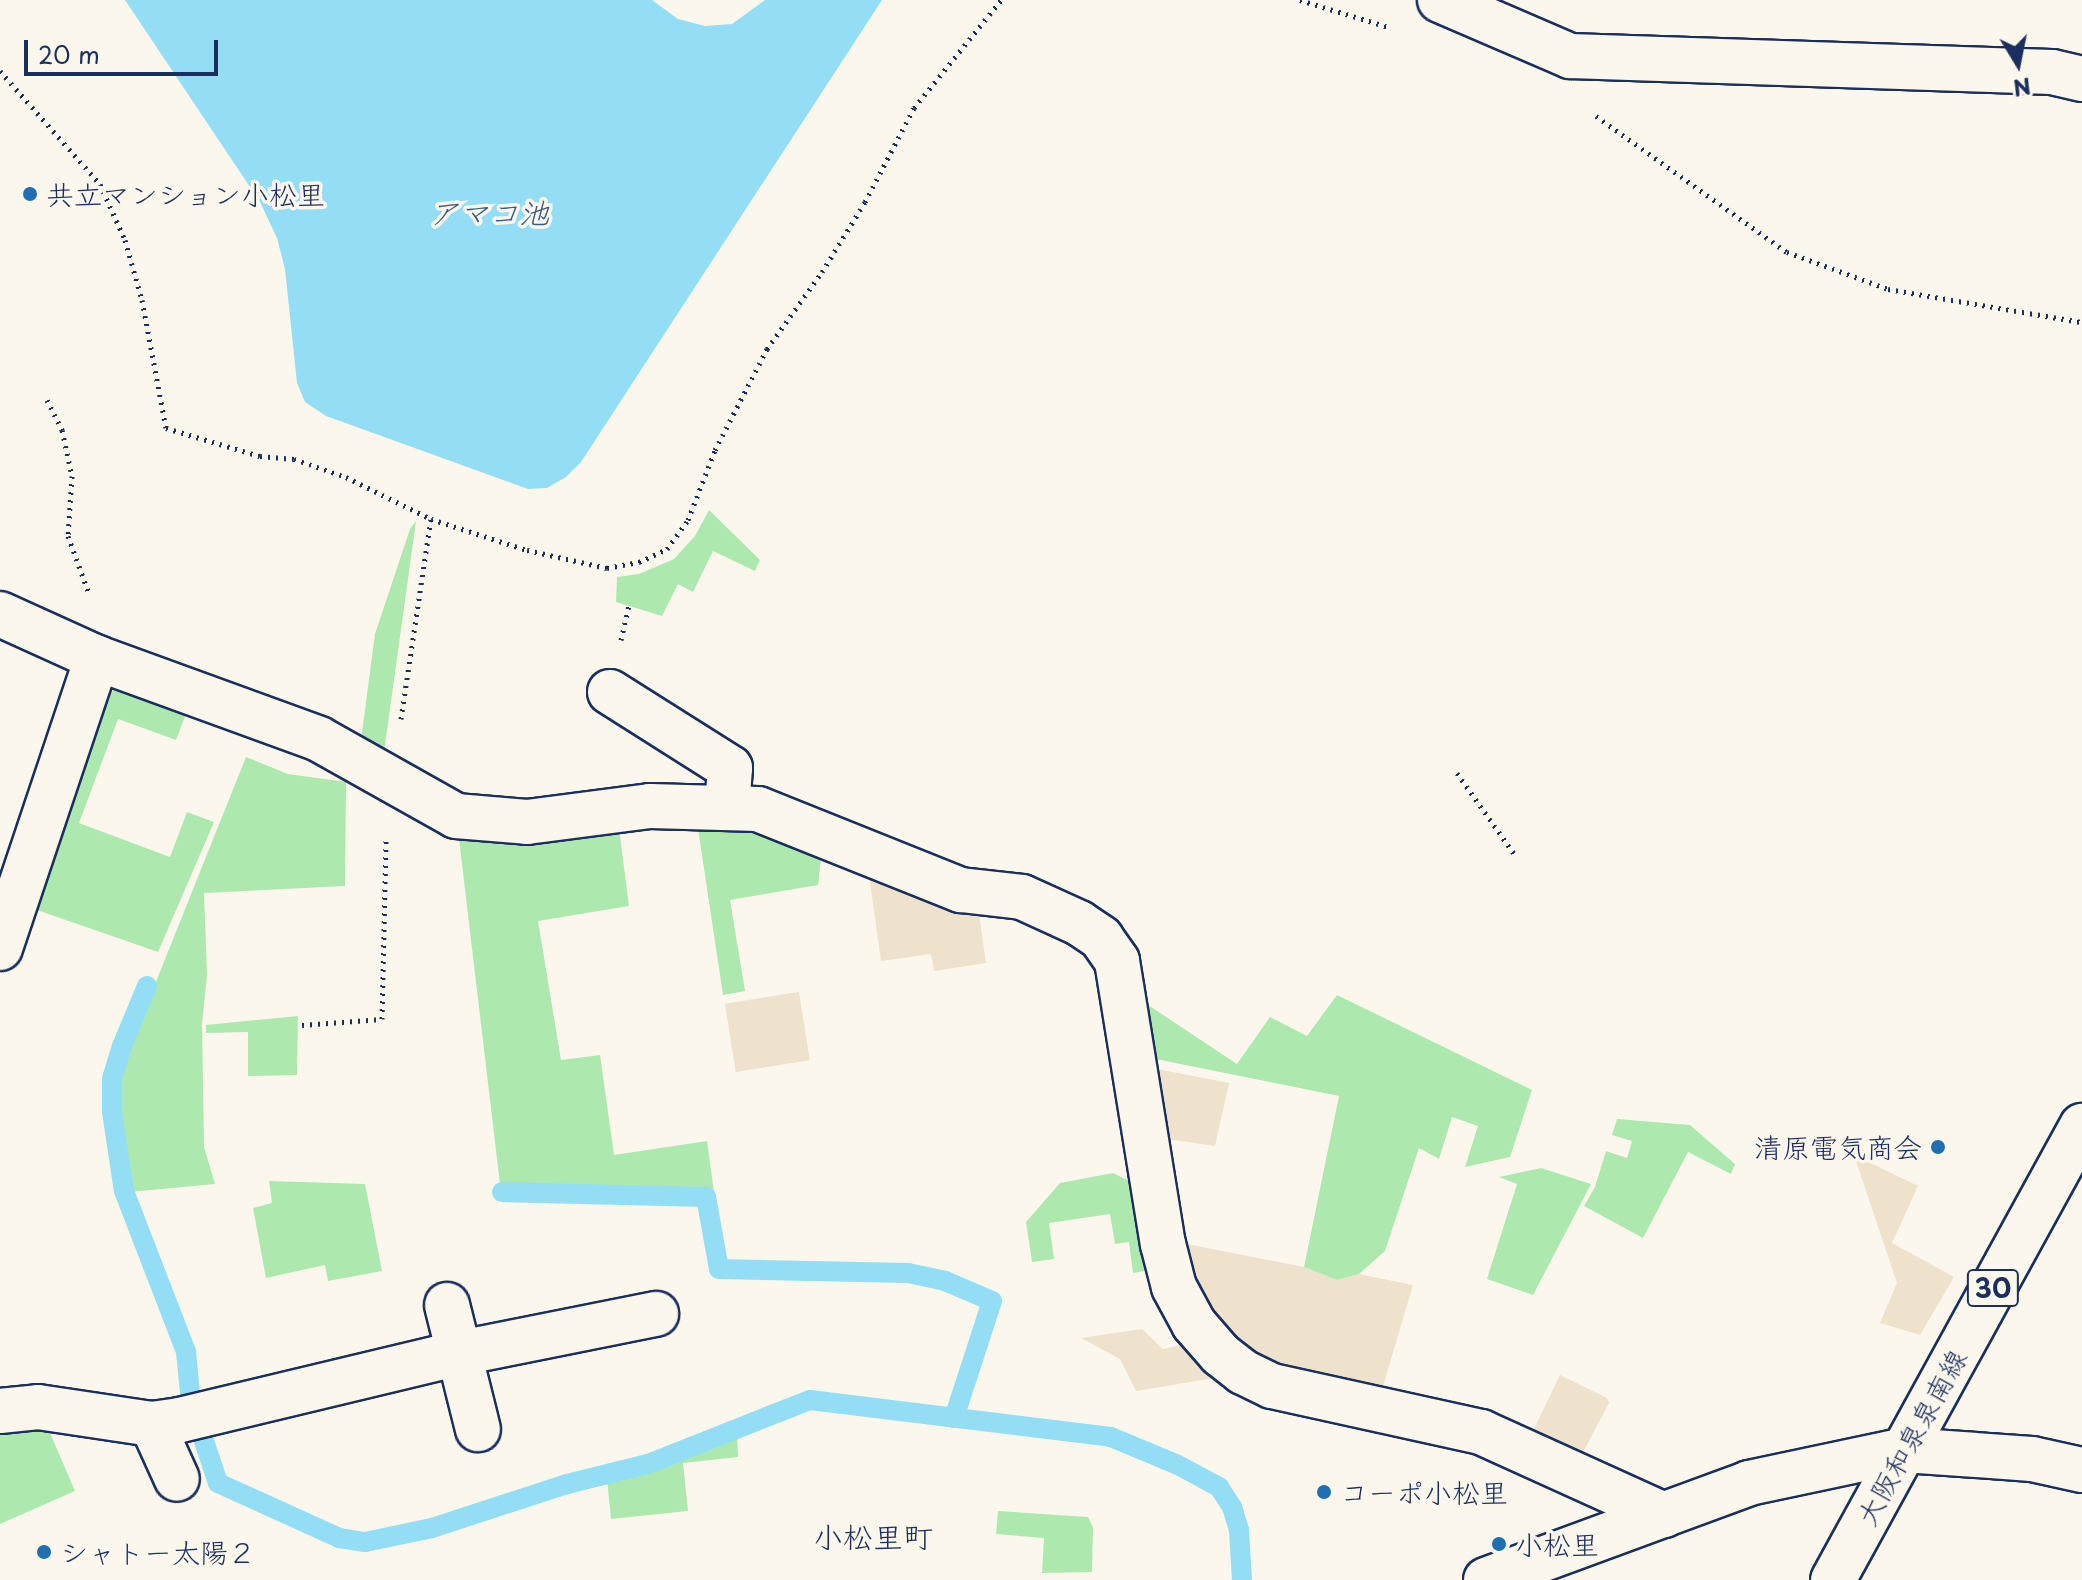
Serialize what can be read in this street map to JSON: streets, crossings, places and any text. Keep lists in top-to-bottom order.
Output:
{
  "streets": {
    "street": ["30", "大阪和泉泉南線"]
  },
  "districts": ["小松里町"],
  "water": ["アマコ池"],
  "places": [
    "共立マンション小松里",
    "清原電気商会",
    "コーポ小松里",
    "小松里",
    "シャトー太陽２"
  ],
  "scale_bar": "20 m",
  "north": "bottom"
}
